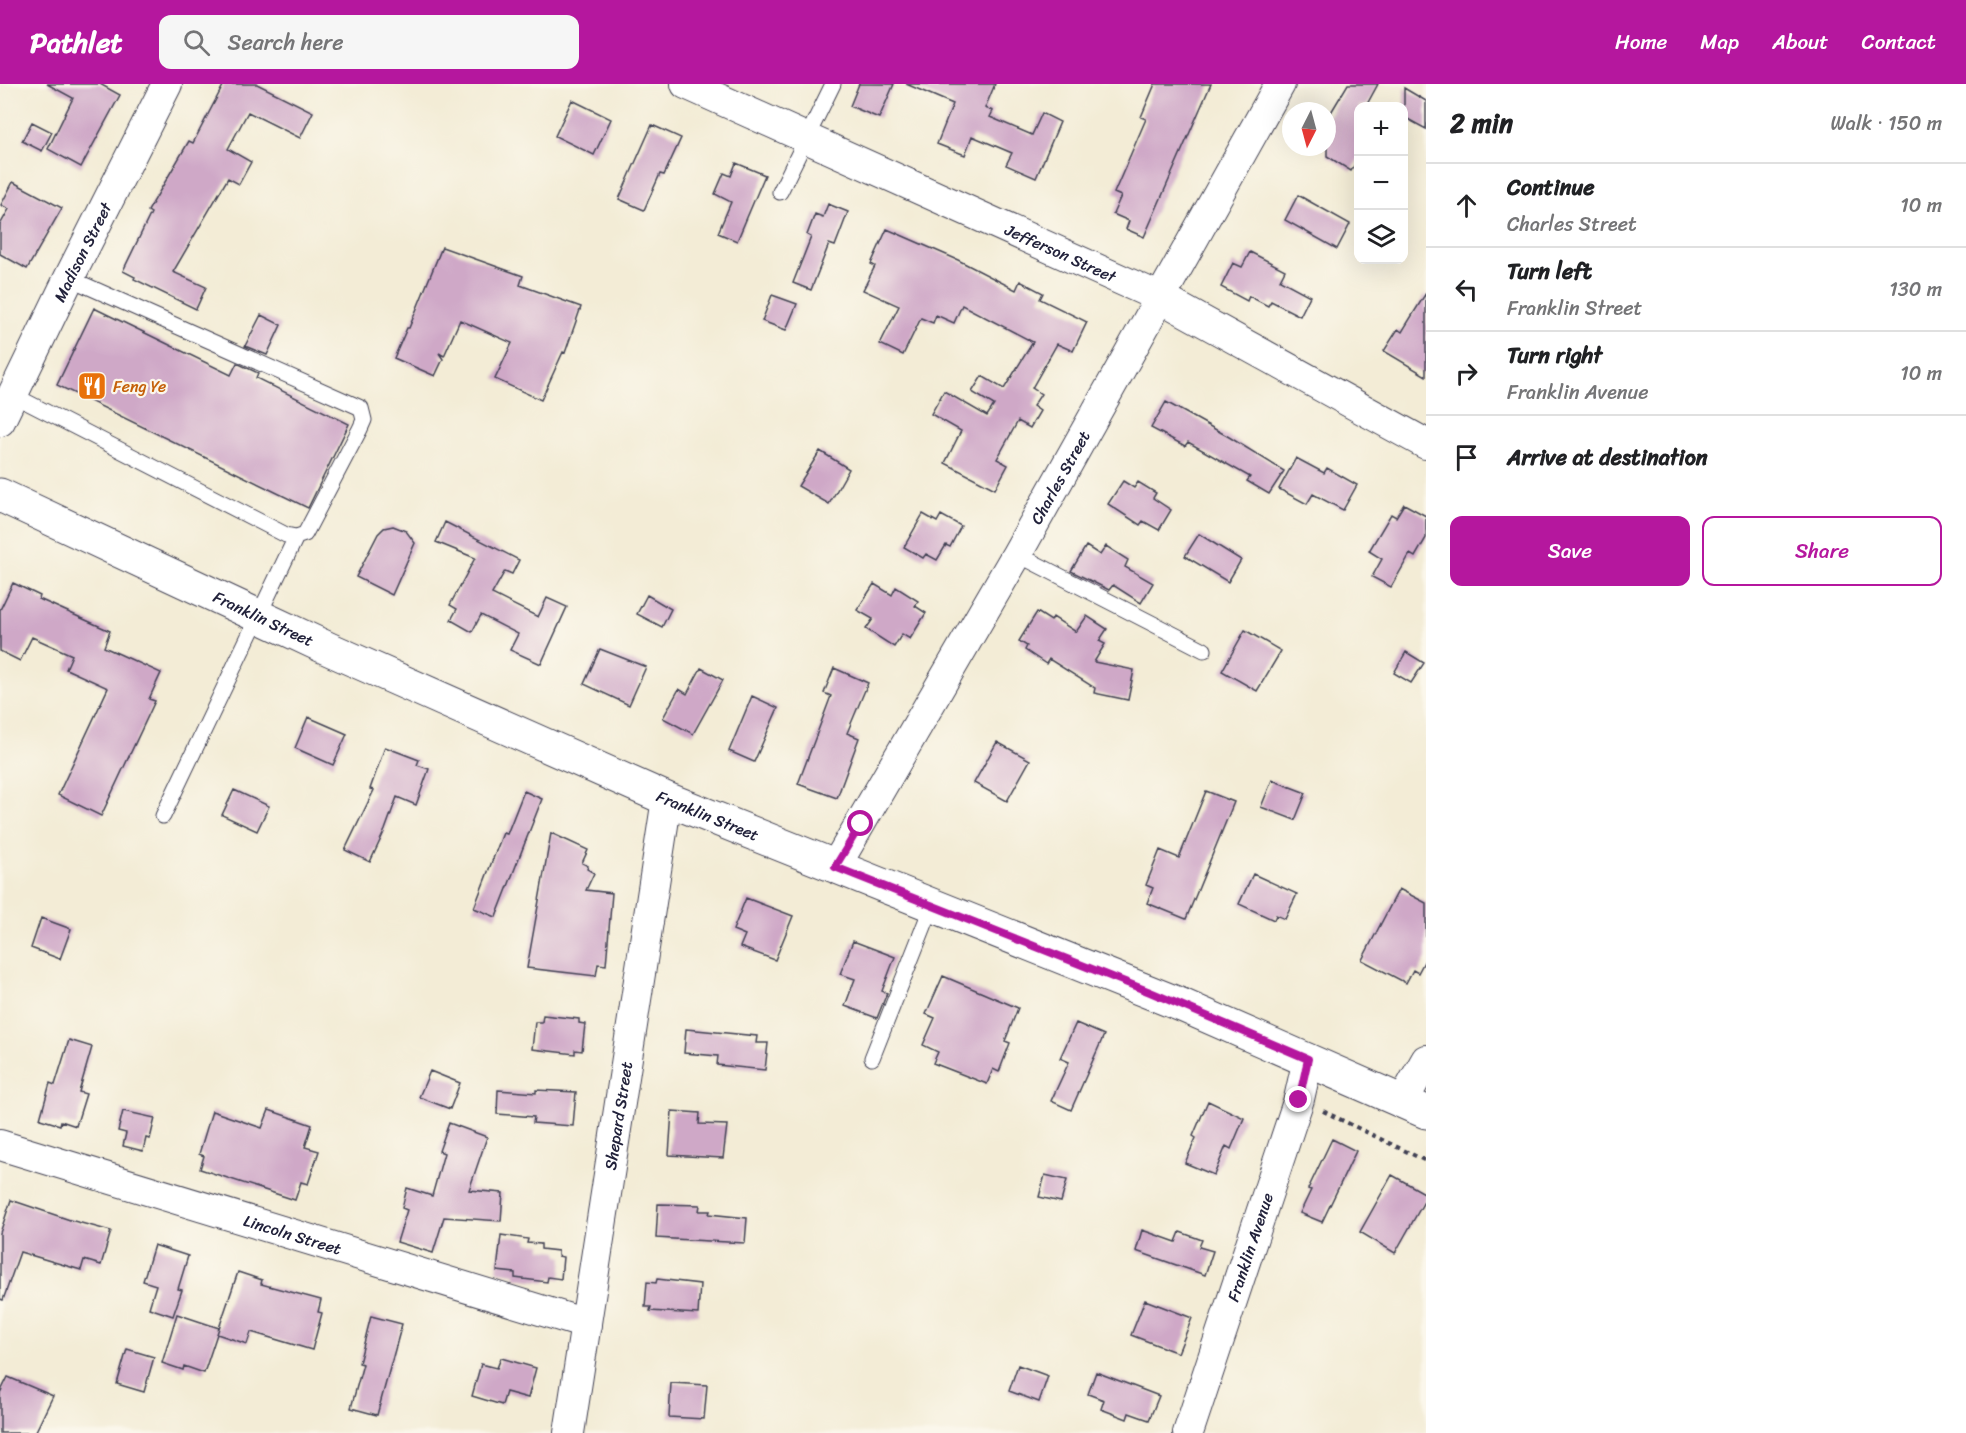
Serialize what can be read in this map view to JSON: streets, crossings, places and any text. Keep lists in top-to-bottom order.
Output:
{
  "streets": {
    "main road": ["Franklin Street"],
    "street": [
      "Madison Street",
      "Jefferson Street",
      "Charles Street",
      "Shepard Street",
      "Lincoln Street",
      "Franklin Avenue"
    ]
  },
  "crossings": [
    ["Jefferson Street", "Charles Street"],
    ["Charles Street", "Franklin Street"],
    ["Franklin Street", "Shepard Street"],
    ["Franklin Street", "Franklin Avenue"],
    ["Shepard Street", "Lincoln Street"]
  ],
  "places": {
    "restaurant": ["Feng Ye"]
  },
  "north": "bottom",
  "page": {
    "header": "Pathlet",
    "search": "Search here",
    "nav": [
      "Home",
      "Map",
      "About",
      "Contact"
    ],
    "heading": ["2 min", "Walk · 150 m"],
    "map_buttons": ["+", "−"],
    "list": [
      ["Continue", "Charles Street", "10 m"],
      ["Turn left", "Franklin Street", "130 m"],
      ["Turn right", "Franklin Avenue", "10 m"],
      "Arrive at destination"
    ],
    "buttons": ["Save", "Share"]
  }
}
